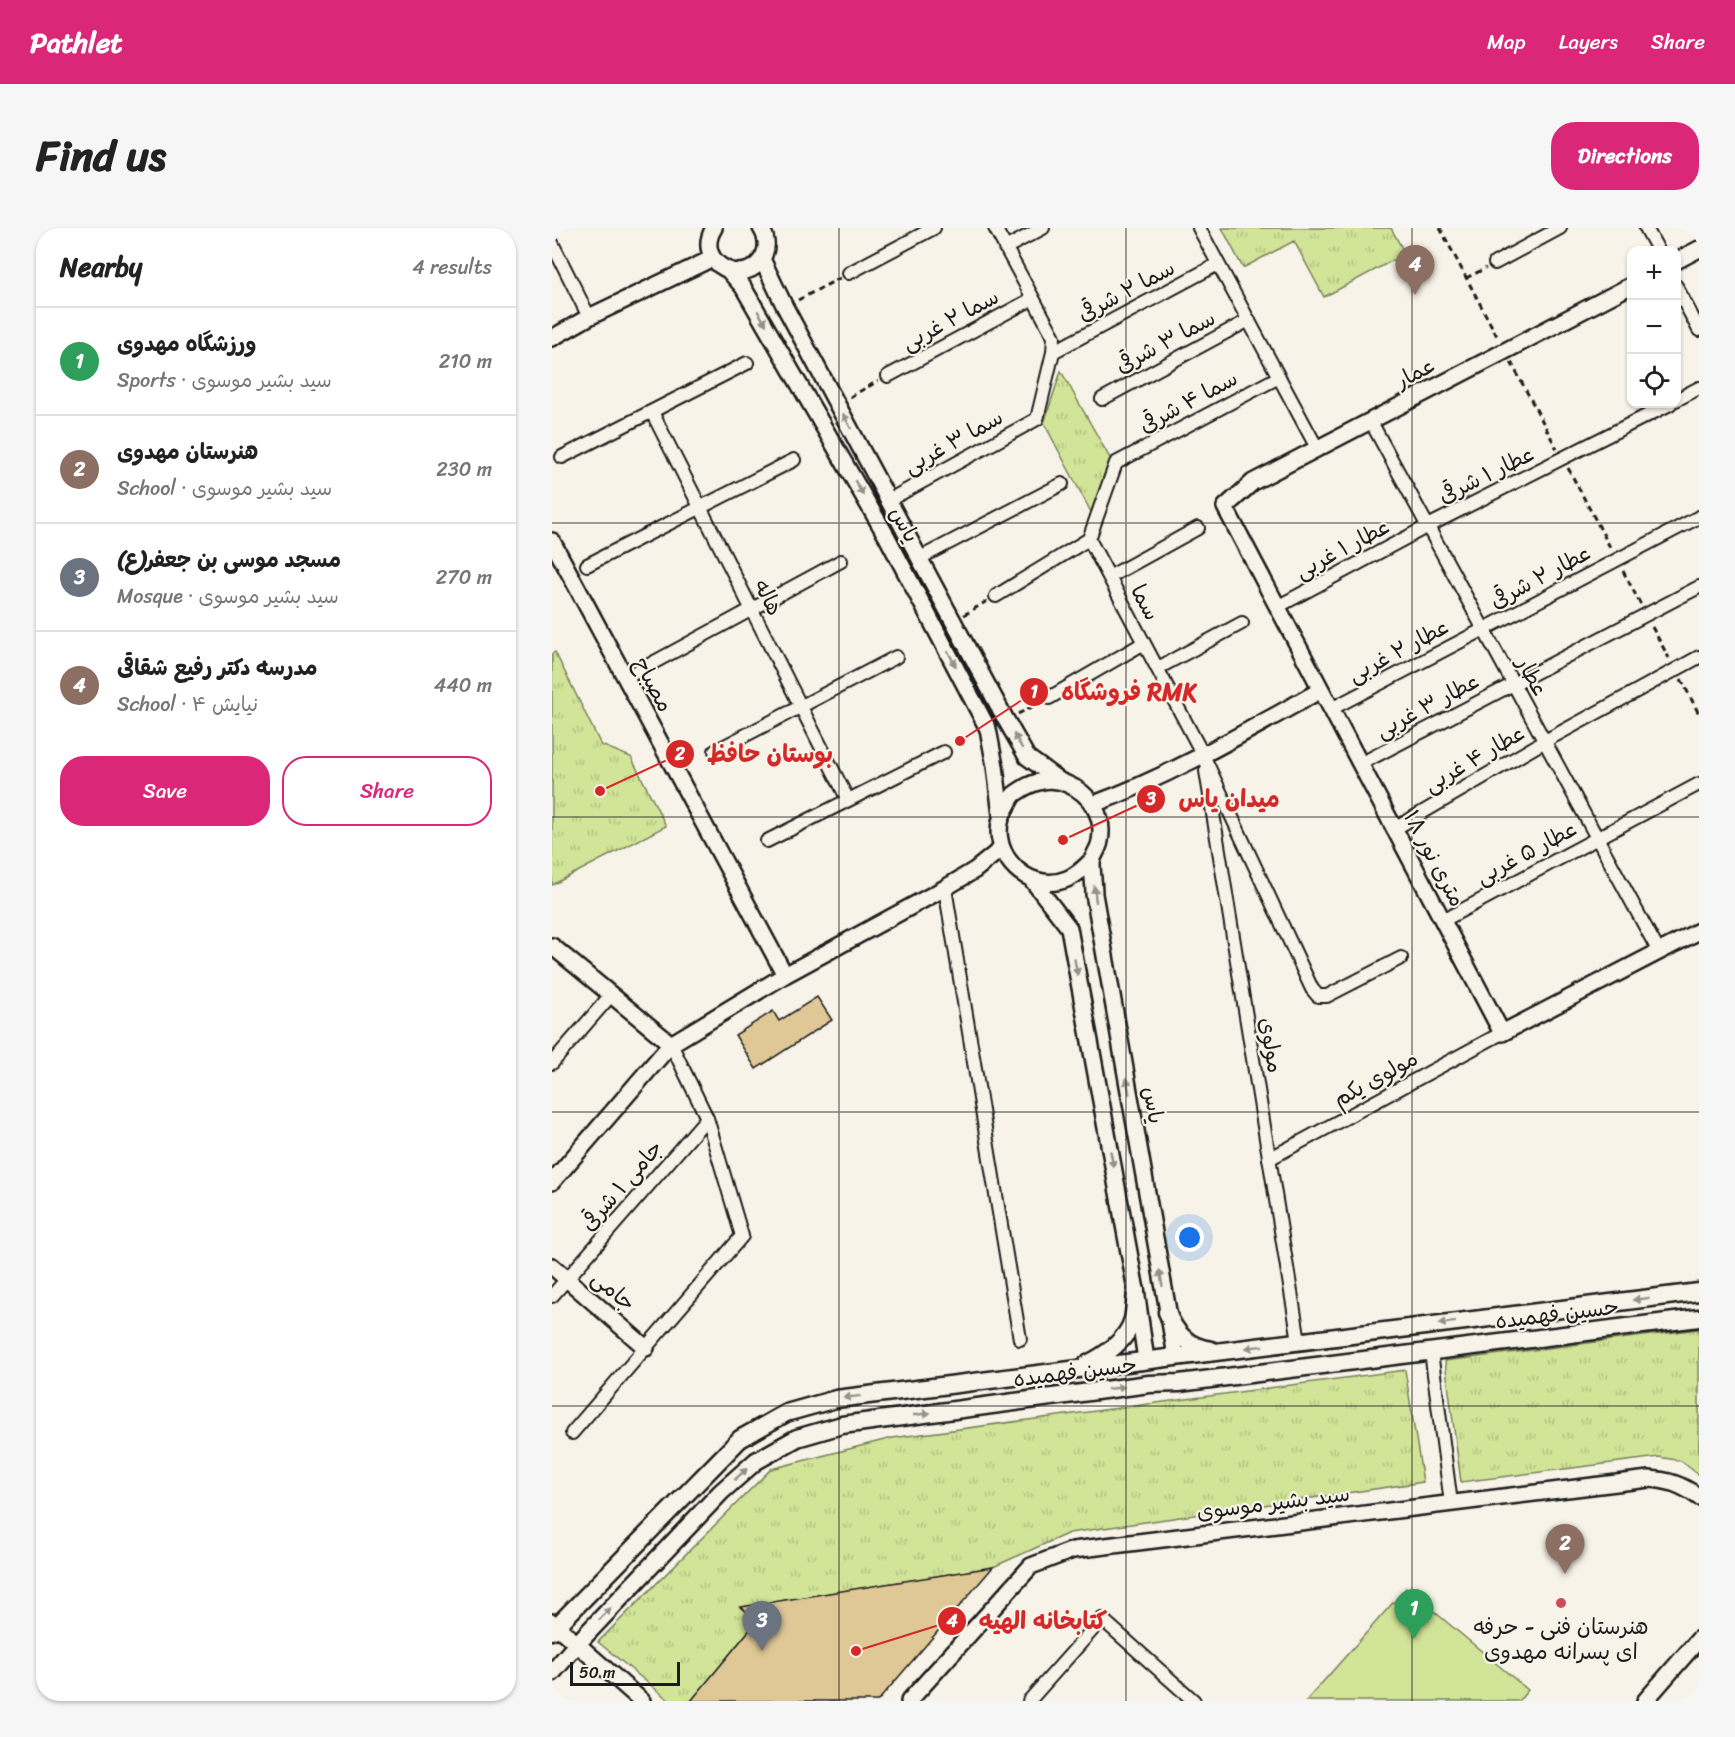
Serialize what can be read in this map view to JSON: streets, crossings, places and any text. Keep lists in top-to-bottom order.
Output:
{
  "streets": {
    "main road": ["حسین فهمیده"],
    "street": [
      "سما ۲ شرقی",
      "سما ۲ غربی",
      "سما ۳ شرقی",
      "عمار",
      "سما ۴ شرقی",
      "سما ۳ غربی",
      "عطار ۱ شرقی",
      "یاس",
      "عطار ۱ غربی",
      "عطار ۲ شرقی",
      "هاله",
      "سما",
      "عطار ۲ غربی",
      "عطار",
      "مصباح",
      "عطار ۳ غربی",
      "عطار ۴ غربی",
      "عطار ۵ غربی",
      "۱۸ متری نور",
      "مولوی",
      "مولوی یکم",
      "جامی ۱ شرقی",
      "جامی",
      "سید بشیر موسوی"
    ]
  },
  "crossings": [
    ["سما ۲ شرقی", "سما ۳ غربی"],
    ["عمار", "عطار"],
    ["عمار", "۱۸ متری نور"],
    ["سما ۴ شرقی", "سما"],
    ["سما ۳ غربی", "یاس"],
    ["عطار ۱ شرقی", "عطار ۱ غربی"],
    ["عطار ۱ شرقی", "عطار"],
    ["یاس", "حسین فهمیده"],
    ["عطار ۱ غربی", "عطار"],
    ["عطار ۱ غربی", "۱۸ متری نور"],
    ["عطار ۲ شرقی", "عطار ۲ غربی"],
    ["عطار ۲ شرقی", "عطار"],
    ["سما", "مولوی"],
    ["عطار ۲ غربی", "عطار"],
    ["عطار ۲ غربی", "۱۸ متری نور"],
    ["عطار", "عطار ۳ غربی"],
    ["عطار", "عطار ۴ غربی"],
    ["عطار", "عطار ۵ غربی"],
    ["عطار ۳ غربی", "۱۸ متری نور"],
    ["عطار ۴ غربی", "۱۸ متری نور"],
    ["عطار ۵ غربی", "۱۸ متری نور"],
    ["۱۸ متری نور", "مولوی یکم"],
    ["مولوی", "مولوی یکم"],
    ["مولوی", "حسین فهمیده"],
    ["جامی ۱ شرقی", "جامی"]
  ],
  "places": [
    "فروشگاه RMK",
    "بوستان حافظ",
    "میدان یاس",
    "هنرستان فنی - حرفه ای پسرانه مهدوی",
    "کتابخانه الهیه"
  ],
  "scale_bar": "50 m",
  "page": {
    "header": "Pathlet",
    "nav": ["Map", "Layers", "Share"],
    "title": "Find us",
    "buttons": [
      "Directions",
      ["Save", "Share"]
    ],
    "heading": ["Nearby", "4 results"],
    "pins": [
      "4",
      "2",
      "1",
      "3"
    ],
    "map_buttons": ["+", "−"],
    "list": [
      {
        "mark": "1",
        "name": "ورزشگاه مهدوی",
        "note": "Sports · سید بشیر موسوی",
        "value": "210 m"
      },
      {
        "mark": "2",
        "name": "هنرستان مهدوی",
        "note": "School · سید بشیر موسوی",
        "value": "230 m"
      },
      {
        "mark": "3",
        "name": "مسجد موسی بن جعفر(ع)",
        "note": "Mosque · سید بشیر موسوی",
        "value": "270 m"
      },
      {
        "mark": "4",
        "name": "مدرسه دکتر رفیع شقاقی",
        "note": "School · نیایش ۴",
        "value": "440 m"
      }
    ],
    "scale": "50 m"
  }
}
